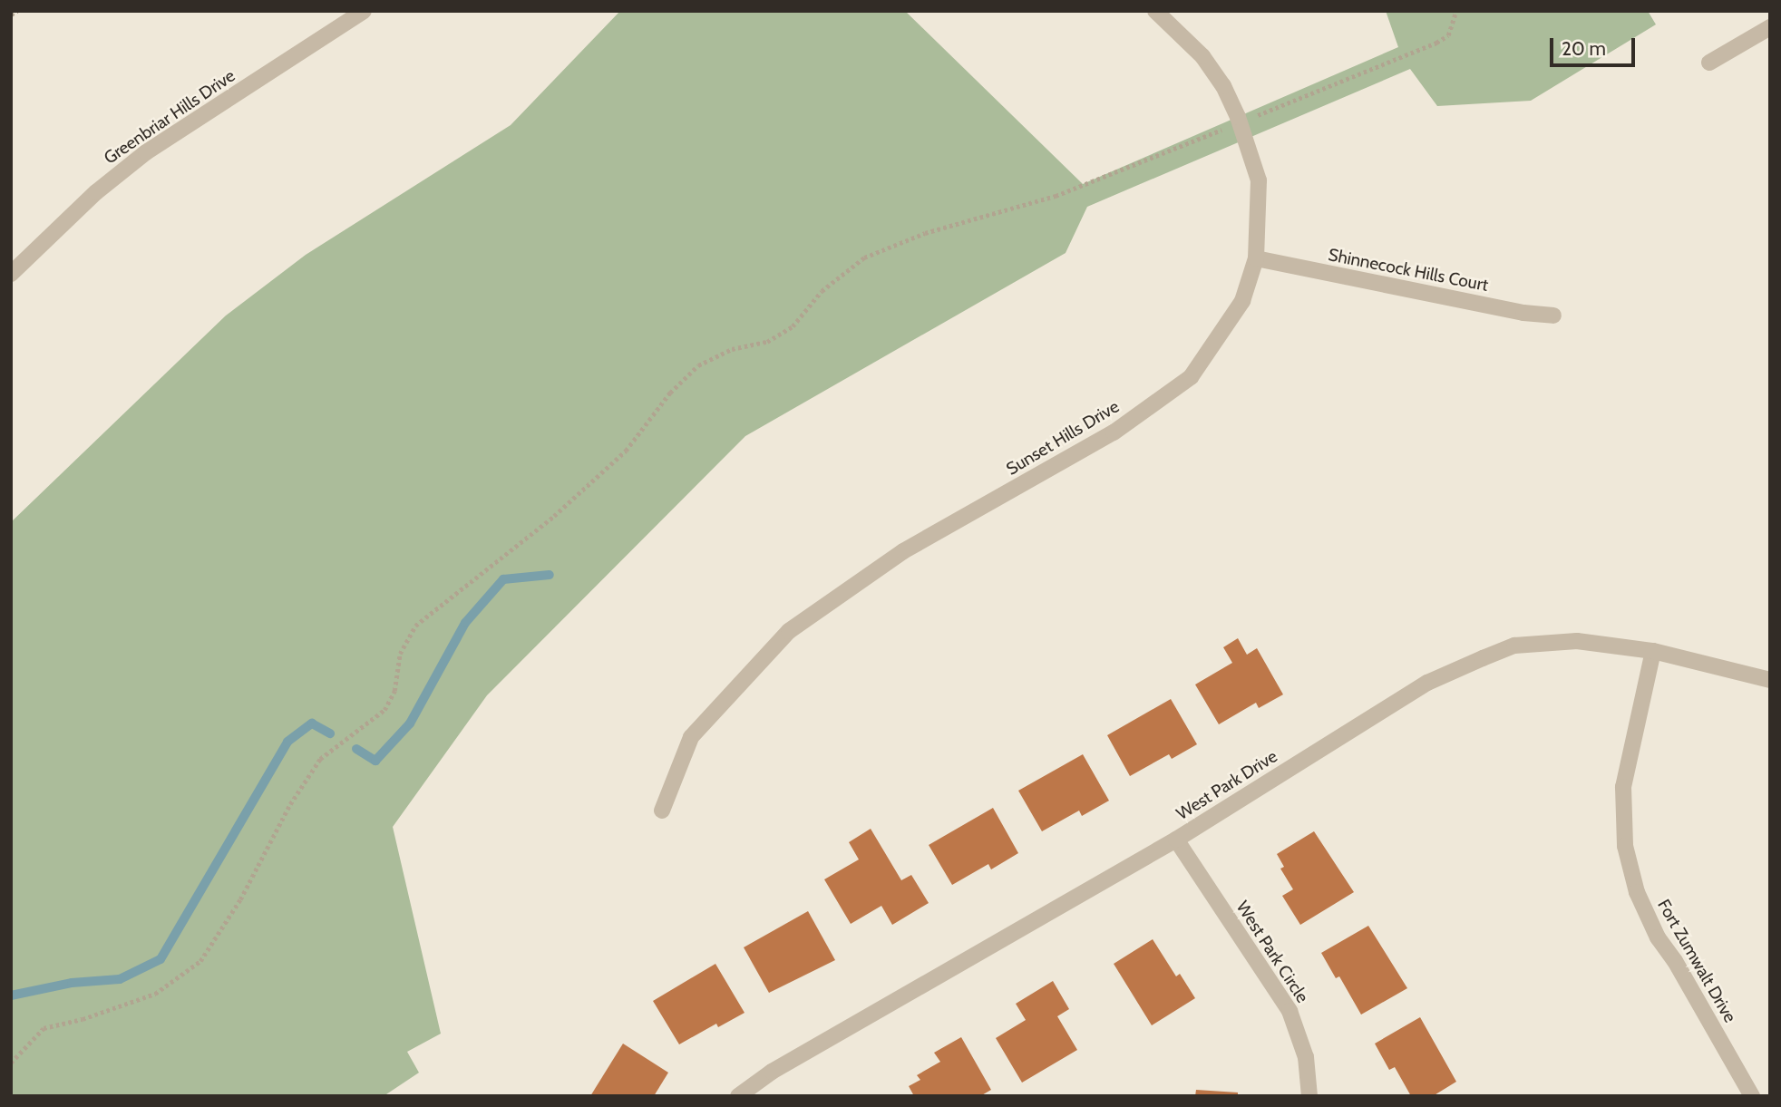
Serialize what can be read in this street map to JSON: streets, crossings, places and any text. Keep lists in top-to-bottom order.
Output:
{
  "streets": {
    "street": [
      "Greenbriar Hills Drive",
      "Shinnecock Hills Court",
      "Sunset Hills Drive",
      "West Park Drive",
      "West Park Circle",
      "Fort Zumwalt Drive"
    ]
  },
  "crossings": [
    ["Shinnecock Hills Court", "Sunset Hills Drive"],
    ["West Park Drive", "West Park Circle"],
    ["West Park Drive", "Fort Zumwalt Drive"]
  ],
  "scale_bar": "20 m"
}
